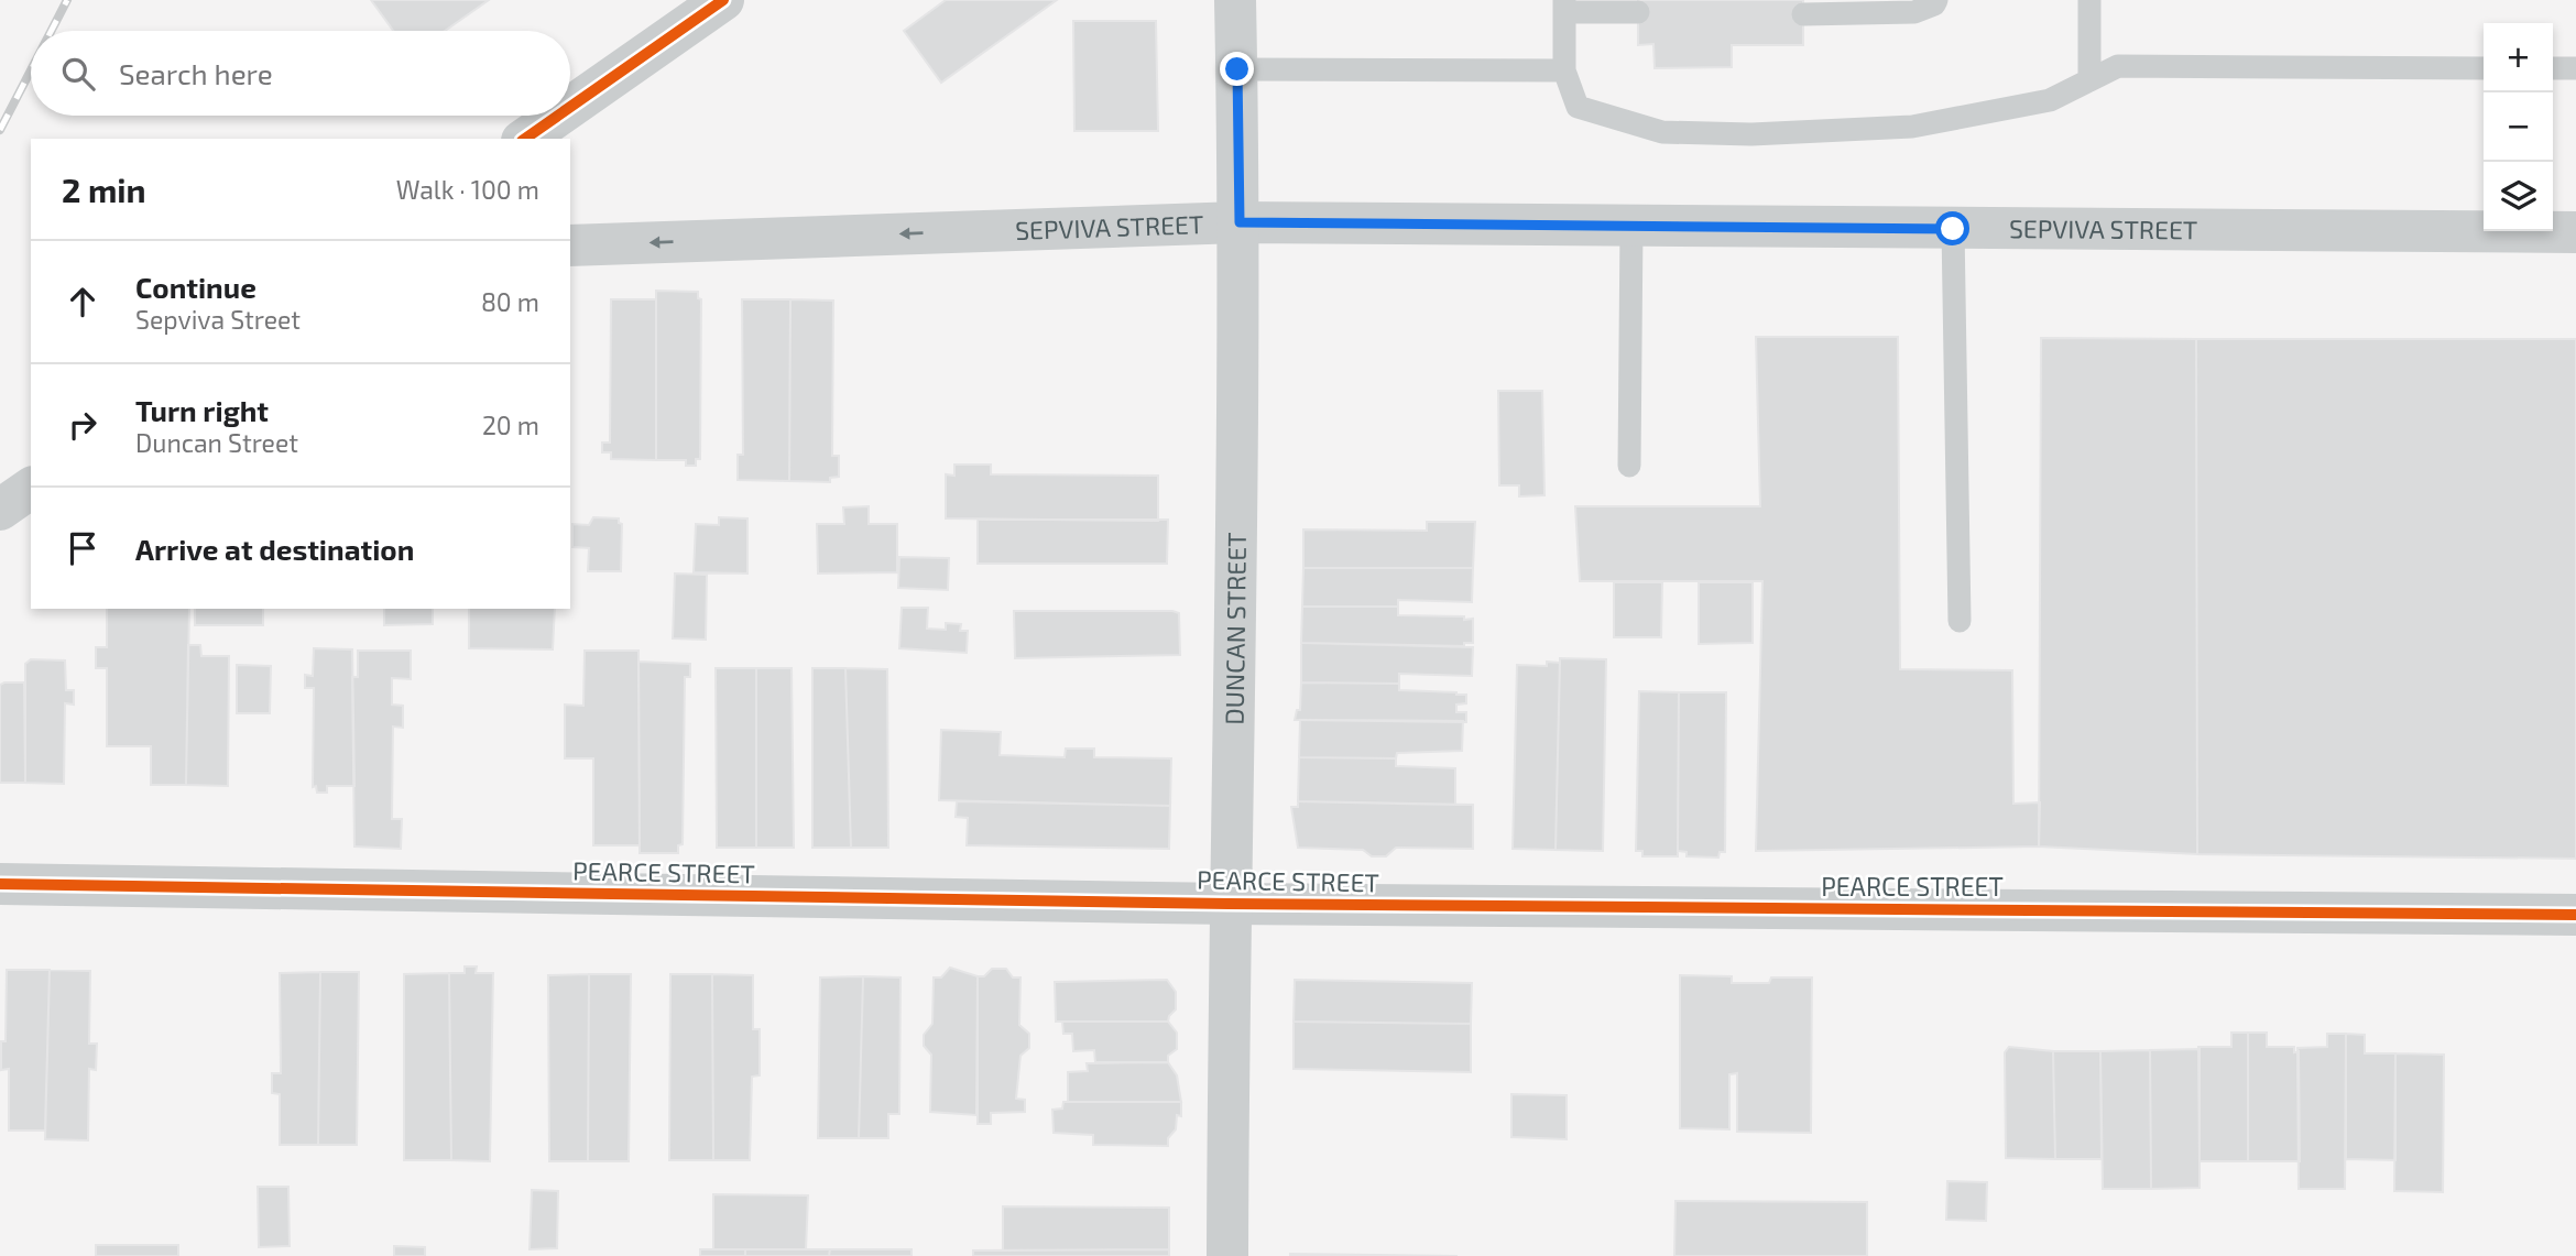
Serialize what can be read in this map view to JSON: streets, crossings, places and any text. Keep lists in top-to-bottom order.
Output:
{
  "streets": {
    "street": ["SEPVIVA STREET", "DUNCAN STREET", "PEARCE STREET"]
  },
  "crossings": [
    ["SEPVIVA STREET", "DUNCAN STREET"],
    ["DUNCAN STREET", "PEARCE STREET"]
  ],
  "page": {
    "map_buttons": ["+", "−"],
    "search": "Search here",
    "heading": ["2 min", "Walk · 100 m"],
    "list": [
      ["Continue", "Sepviva Street", "80 m"],
      ["Turn right", "Duncan Street", "20 m"],
      "Arrive at destination"
    ]
  }
}
